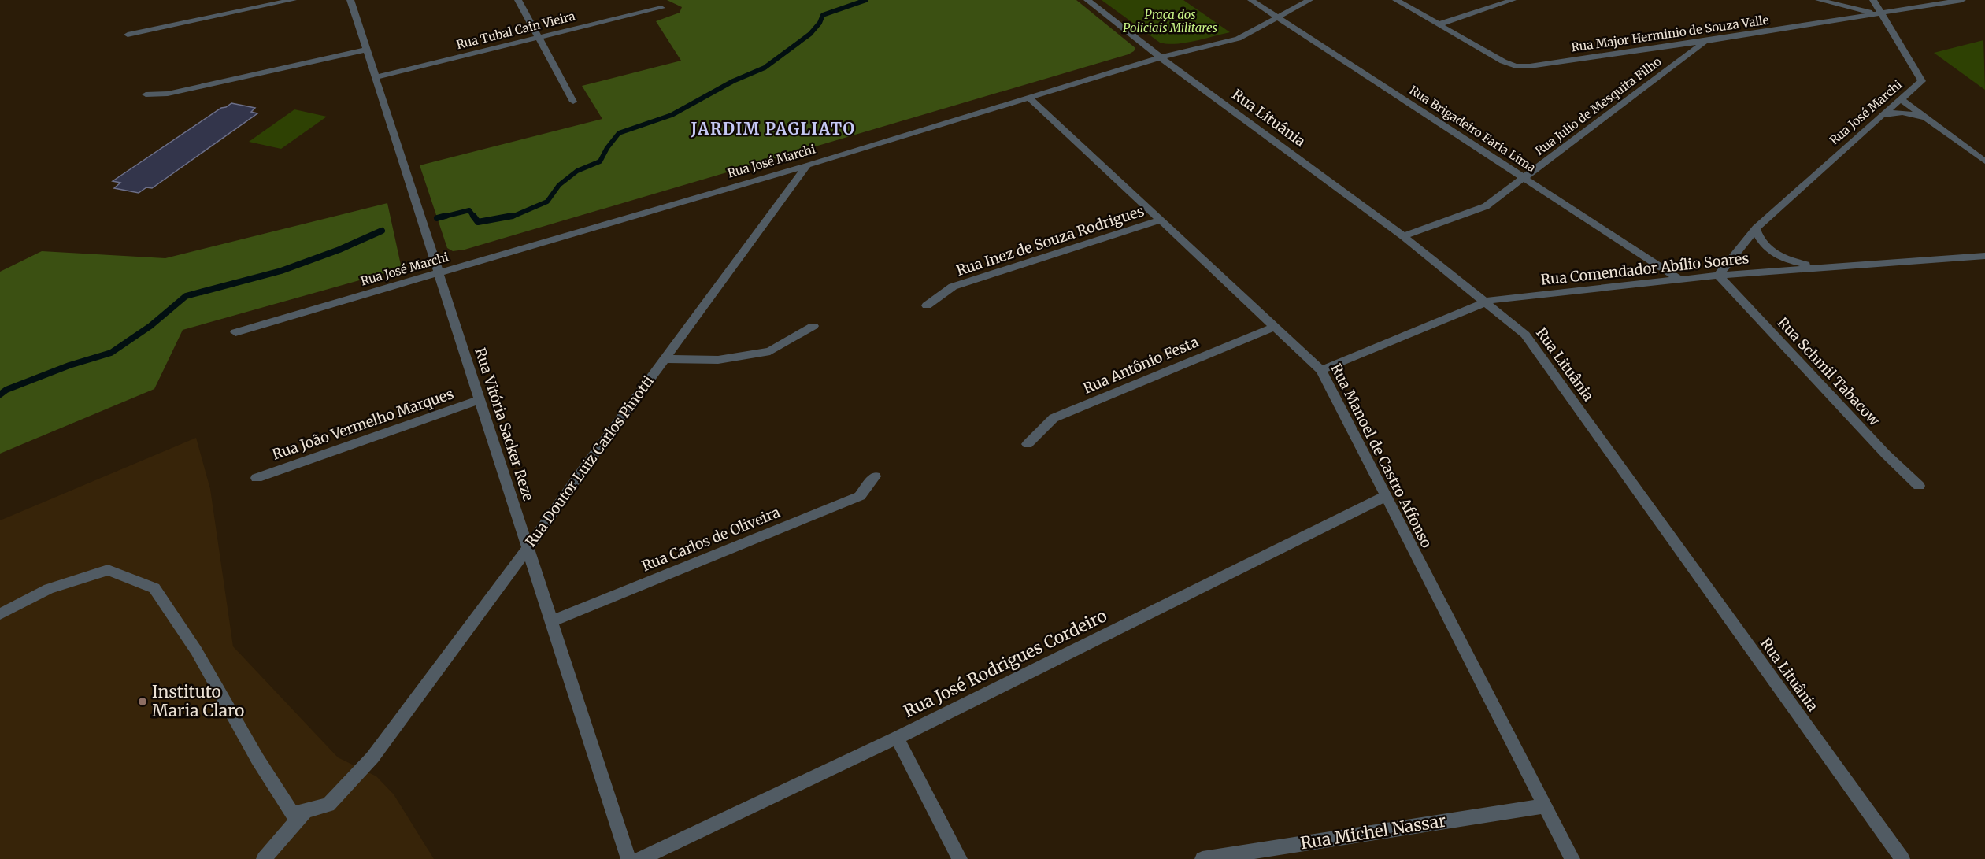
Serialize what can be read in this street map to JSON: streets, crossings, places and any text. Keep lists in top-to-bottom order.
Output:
{
  "streets": {
    "street": [
      "Rua Tubal Cain Vieira",
      "Rua Major Herminio de Souza Valle",
      "Rua Julio de Mesquita Filho",
      "Rua José Marchi",
      "Rua Lituânia",
      "Rua Brigadeiro Faria Lima",
      "Rua Inez de Souza Rodrigues",
      "Rua Comendador Abílio Soares",
      "Rua Antônio Festa",
      "Rua Schmil Tabacow",
      "Rua João Vermelho Marques",
      "Rua Vitória Sacker Reze",
      "Rua Manoel de Castro Affonso",
      "Rua Doutor Luiz Carlos Pinotti",
      "Rua Carlos de Oliveira",
      "Rua José Rodrigues Cordeiro",
      "Rua Michel Nassar"
    ]
  },
  "crossings": [
    ["Rua Tubal Cain Vieira", "Rua Vitória Sacker Reze"],
    ["Rua Major Herminio de Souza Valle", "Rua Julio de Mesquita Filho"],
    ["Rua Major Herminio de Souza Valle", "Rua José Marchi"],
    ["Rua Julio de Mesquita Filho", "Rua Lituânia"],
    ["Rua Julio de Mesquita Filho", "Rua Brigadeiro Faria Lima"],
    ["Rua José Marchi", "Rua Lituânia"],
    ["Rua José Marchi", "Rua Brigadeiro Faria Lima"],
    ["Rua José Marchi", "Rua Comendador Abílio Soares"],
    ["Rua José Marchi", "Rua Schmil Tabacow"],
    ["Rua José Marchi", "Rua Vitória Sacker Reze"],
    ["Rua José Marchi", "Rua Manoel de Castro Affonso"],
    ["Rua José Marchi", "Rua Doutor Luiz Carlos Pinotti"],
    ["Rua Lituânia", "Rua Comendador Abílio Soares"],
    ["Rua Brigadeiro Faria Lima", "Rua Comendador Abílio Soares"],
    ["Rua Inez de Souza Rodrigues", "Rua Manoel de Castro Affonso"],
    ["Rua Comendador Abílio Soares", "Rua Schmil Tabacow"],
    ["Rua Comendador Abílio Soares", "Rua Manoel de Castro Affonso"],
    ["Rua Antônio Festa", "Rua Manoel de Castro Affonso"],
    ["Rua João Vermelho Marques", "Rua Vitória Sacker Reze"],
    ["Rua Vitória Sacker Reze", "Rua Doutor Luiz Carlos Pinotti"],
    ["Rua Vitória Sacker Reze", "Rua Carlos de Oliveira"],
    ["Rua Manoel de Castro Affonso", "Rua José Rodrigues Cordeiro"],
    ["Rua Manoel de Castro Affonso", "Rua Michel Nassar"]
  ],
  "districts": ["JARDIM PAGLIATO"],
  "parks": ["Praça dos Policiais Militares"],
  "places": ["Instituto Maria Claro"]
}
